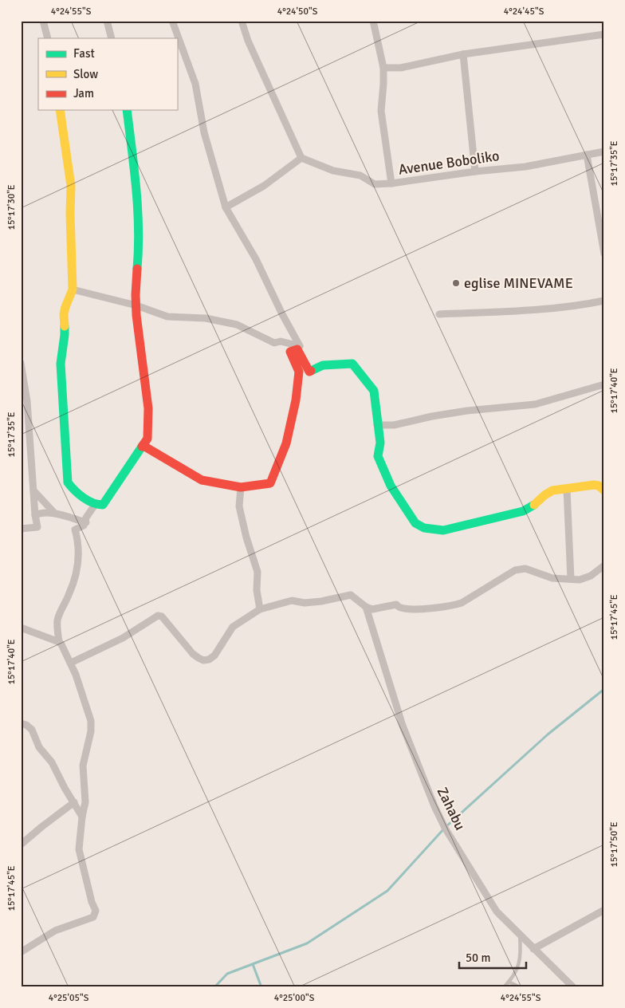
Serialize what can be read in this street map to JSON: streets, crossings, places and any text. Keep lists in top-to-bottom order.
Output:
{
  "streets": {
    "street": ["Avenue Boboliko", "Zahabu"]
  },
  "places": ["eglise MINEVAME"],
  "legend": ["Fast", "Slow", "Jam"],
  "scale_bar": "50 m",
  "coordinates": [
    "4°24'55\"S",
    "4°24'50\"S",
    "4°24'45\"S",
    "15°17'35\"E",
    "15°17'30\"E",
    "15°17'40\"E",
    "15°17'45\"E",
    "15°17'50\"E",
    "4°25'05\"S",
    "4°25'00\"S"
  ]
}
